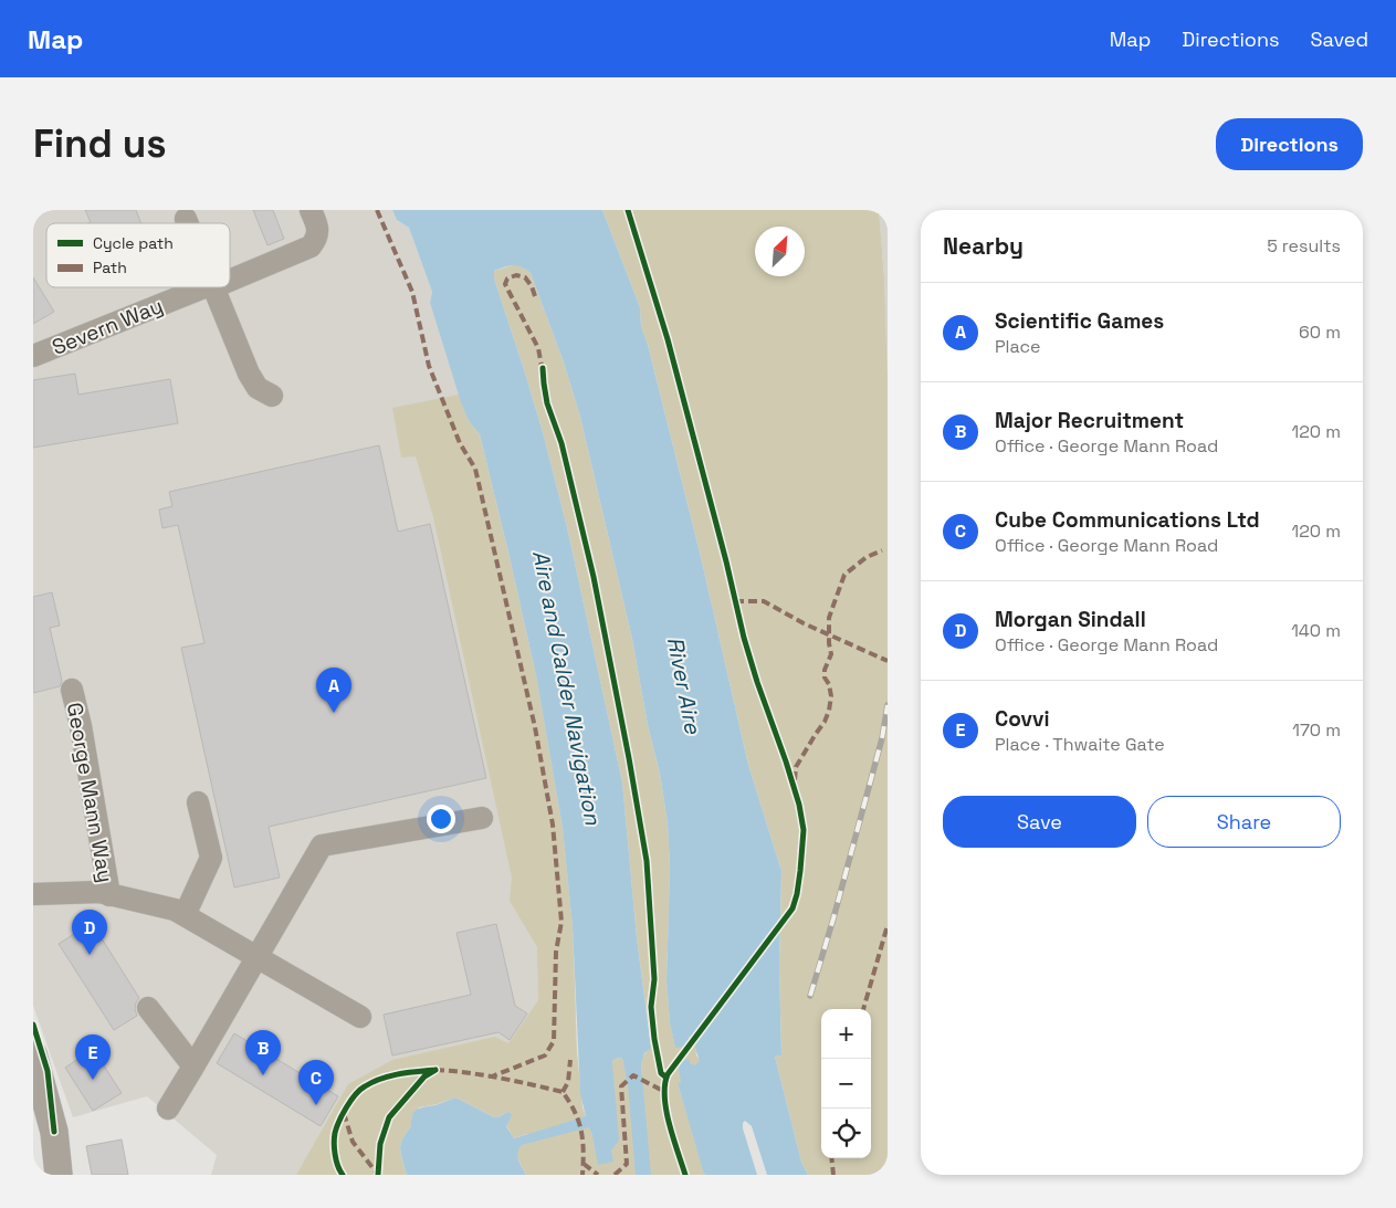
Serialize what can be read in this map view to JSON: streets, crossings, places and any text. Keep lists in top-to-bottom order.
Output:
{
  "streets": {
    "street": ["Severn Way", "George Mann Way"]
  },
  "water": ["River Aire", "Aire and Calder Navigation"],
  "legend": ["Cycle path", "Path"],
  "north": "top right",
  "page": {
    "header": "Map",
    "nav": ["Map", "Directions", "Saved"],
    "buttons": [
      "Directions",
      ["Save", "Share"]
    ],
    "title": "Find us",
    "heading": ["Nearby", "5 results"],
    "list": [
      {
        "mark": "A",
        "name": "Scientific Games",
        "note": "Place",
        "value": "60 m"
      },
      {
        "mark": "B",
        "name": "Major Recruitment",
        "note": "Office · George Mann Road",
        "value": "120 m"
      },
      {
        "mark": "C",
        "name": "Cube Communications Ltd",
        "note": "Office · George Mann Road",
        "value": "120 m"
      },
      {
        "mark": "D",
        "name": "Morgan Sindall",
        "note": "Office · George Mann Road",
        "value": "140 m"
      },
      {
        "mark": "E",
        "name": "Covvi",
        "note": "Place · Thwaite Gate",
        "value": "170 m"
      }
    ],
    "pins": [
      "A",
      "D",
      "B",
      "E",
      "C"
    ],
    "map_buttons": ["+", "−"]
  }
}
